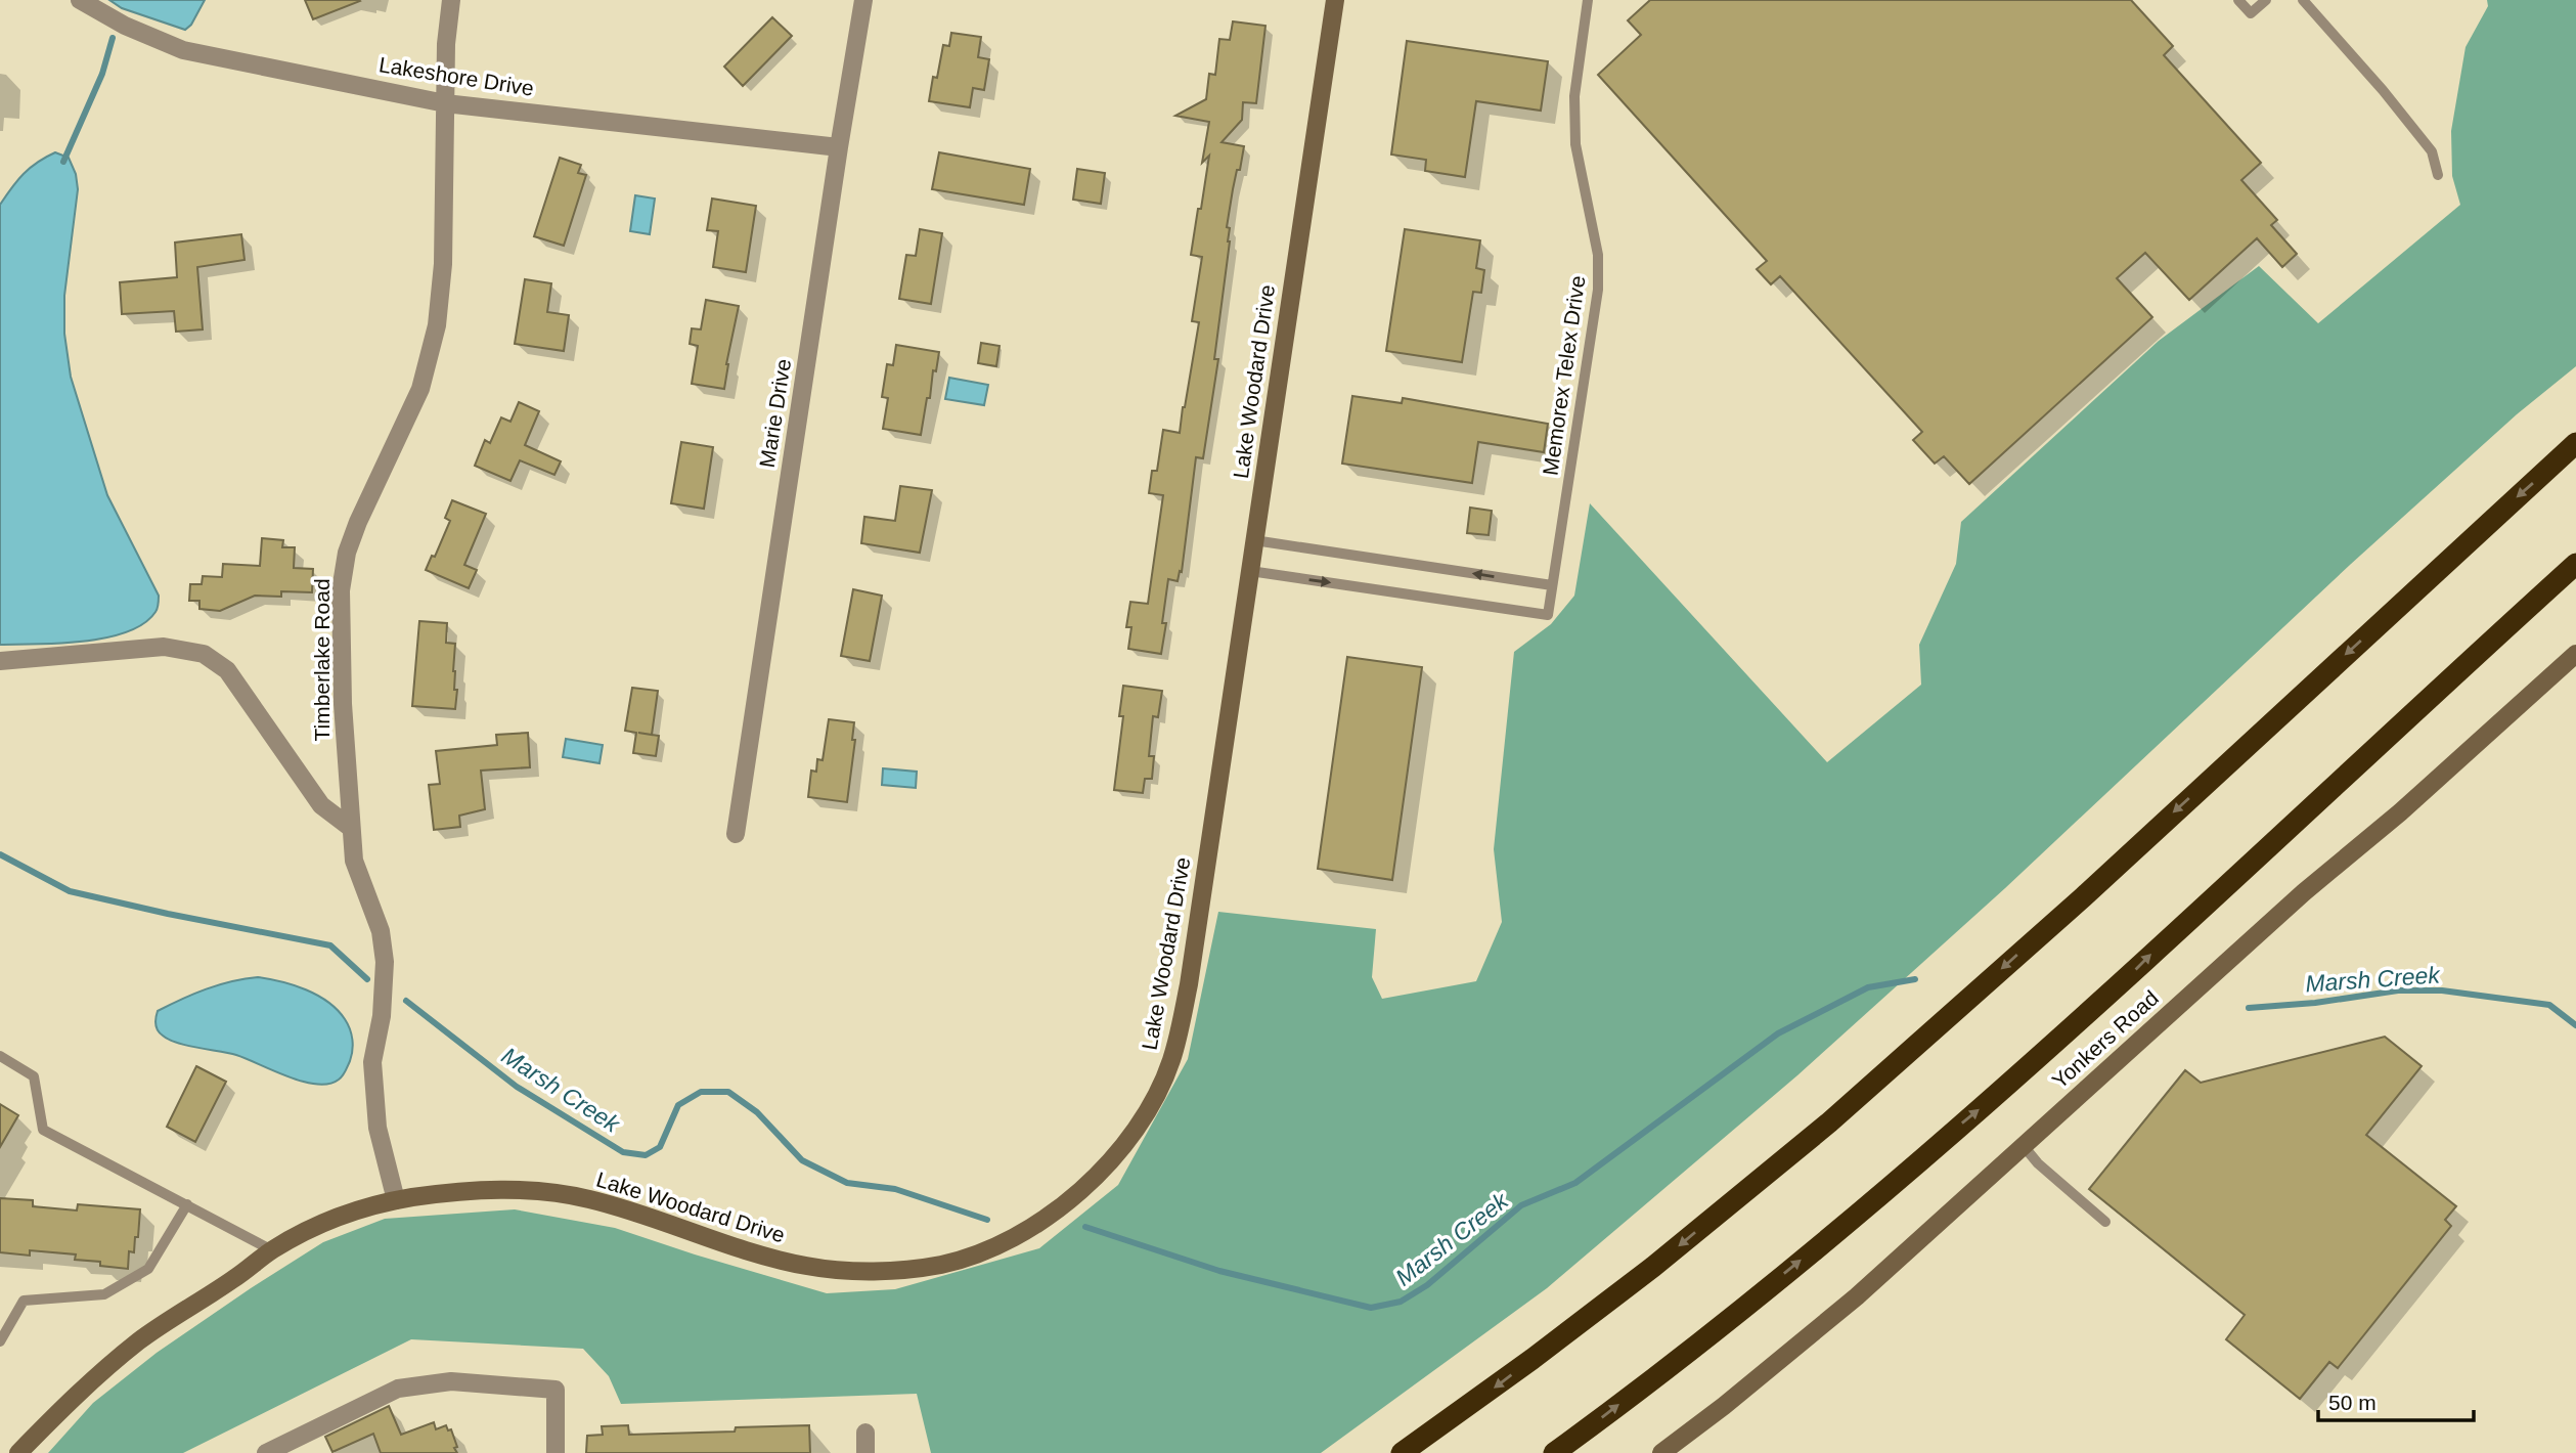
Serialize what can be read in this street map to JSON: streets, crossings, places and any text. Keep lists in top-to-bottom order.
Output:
{
  "streets": {
    "street": [
      "Lakeshore Drive",
      "Lake Woodard Drive",
      "Marie Drive",
      "Timberlake Road",
      "Yonkers Road"
    ],
    "lane": ["Memorex Telex Drive"]
  },
  "crossings": [
    ["Lakeshore Drive", "Marie Drive"],
    ["Lakeshore Drive", "Timberlake Road"],
    ["Memorex Telex Drive", "Lake Woodard Drive"],
    ["Lake Woodard Drive", "Timberlake Road"]
  ],
  "water": ["Marsh Creek"],
  "scale_bar": "50 m"
}
